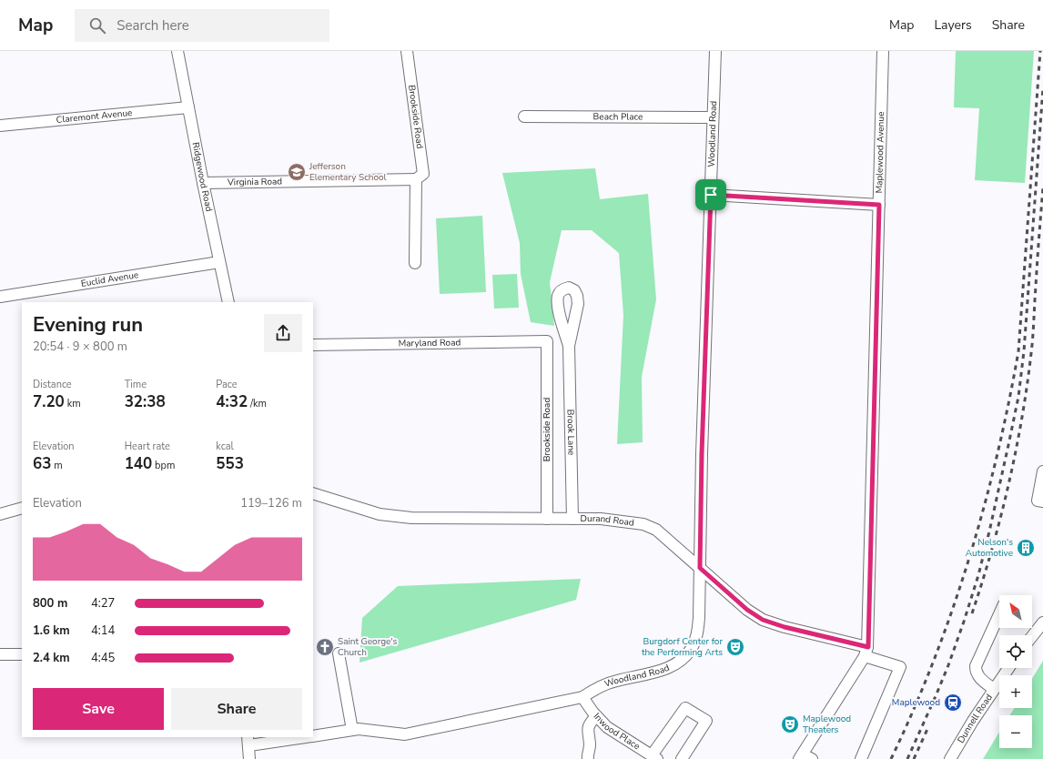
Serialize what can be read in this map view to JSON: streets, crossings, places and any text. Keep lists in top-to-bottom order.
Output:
{
  "streets": {
    "street": [
      "Claremont Avenue",
      "Brookside Road",
      "Beach Place",
      "Woodland Road",
      "Maplewood Avenue",
      "Ridgewood Road",
      "Virginia Road",
      "Euclid Avenue",
      "Maryland Road",
      "Brook Lane",
      "Durand Road",
      "Dunnell Road",
      "Inwood Place"
    ]
  },
  "crossings": [
    ["Claremont Avenue", "Ridgewood Road"],
    ["Brookside Road", "Virginia Road"],
    ["Brookside Road", "Maryland Road"],
    ["Brookside Road", "Durand Road"],
    ["Beach Place", "Woodland Road"],
    ["Woodland Road", "Durand Road"],
    ["Woodland Road", "Inwood Place"],
    ["Maplewood Avenue", "Durand Road"],
    ["Ridgewood Road", "Virginia Road"],
    ["Ridgewood Road", "Euclid Avenue"],
    ["Brook Lane", "Durand Road"]
  ],
  "places": {
    "school or university": ["Jefferson Elementary School"],
    "building": ["Nelson's Automotive"],
    "church": ["Saint George's Church"],
    "theatre": ["Burgdorf Center for the Performing Arts", "Maplewood Theaters"],
    "station": ["Maplewood"]
  },
  "north": "top left",
  "page": {
    "header": "Map",
    "search": "Search here",
    "nav": ["Map", "Layers", "Share"],
    "heading": ["Evening run", "20:54 · 9 × 800 m"],
    "stats": [
      ["Distance", "7.20 km"],
      ["Time", "32:38"],
      ["Pace", "4:32 /km"],
      ["Elevation", "63 m"],
      ["Heart rate", "140 bpm"],
      ["kcal", "553"]
    ],
    "chart": ["Elevation", "119–126 m"],
    "list": [
      {
        "name": "800 m",
        "note": "4:27"
      },
      {
        "name": "1.6 km",
        "note": "4:14"
      },
      {
        "name": "2.4 km",
        "note": "4:45"
      }
    ],
    "map_buttons": ["+", "−"],
    "buttons": ["Save", "Share"]
  }
}
